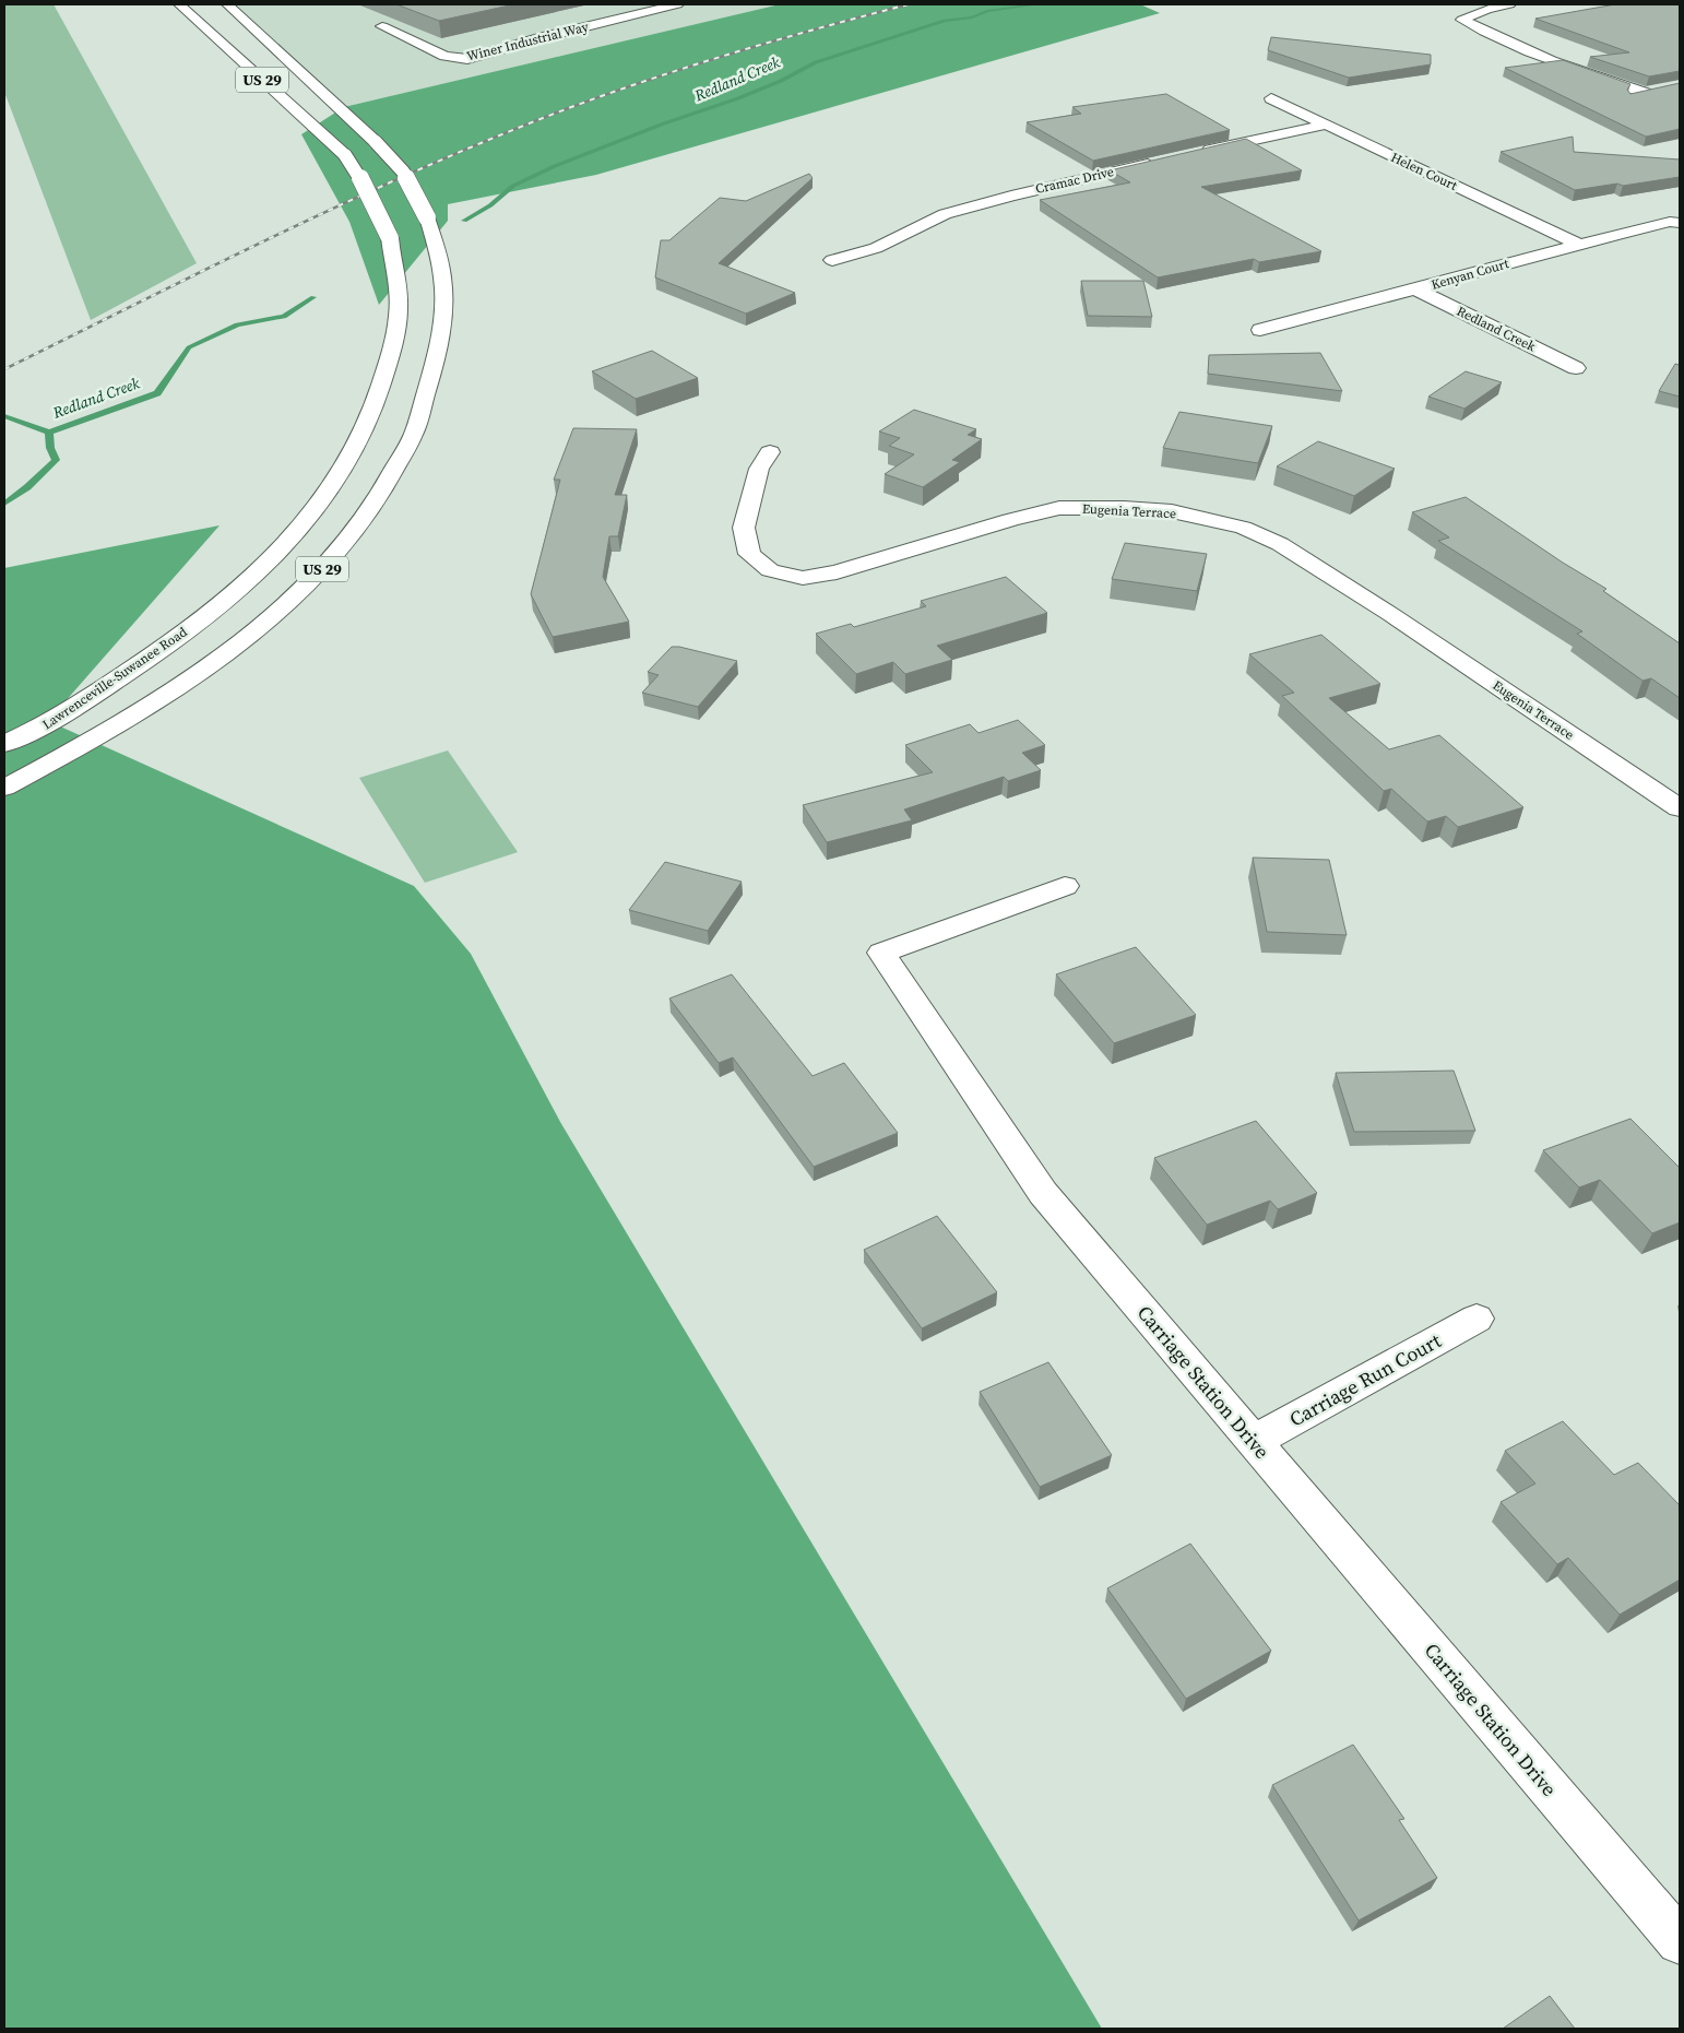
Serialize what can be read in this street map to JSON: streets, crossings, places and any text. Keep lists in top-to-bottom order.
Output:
{
  "streets": {
    "street": [
      "Winer Industrial Way",
      "US 29",
      "Helen Court",
      "Cramac Drive",
      "Kenyan Court",
      "Redland Creek",
      "Eugenia Terrace",
      "Lawrenceville-Suwanee Road",
      "Carriage Run Court",
      "Carriage Station Drive"
    ]
  },
  "crossings": [
    ["Helen Court", "Kenyan Court"],
    ["Kenyan Court", "Redland Creek"],
    ["Carriage Run Court", "Carriage Station Drive"]
  ],
  "water": ["Redland Creek"]
}
